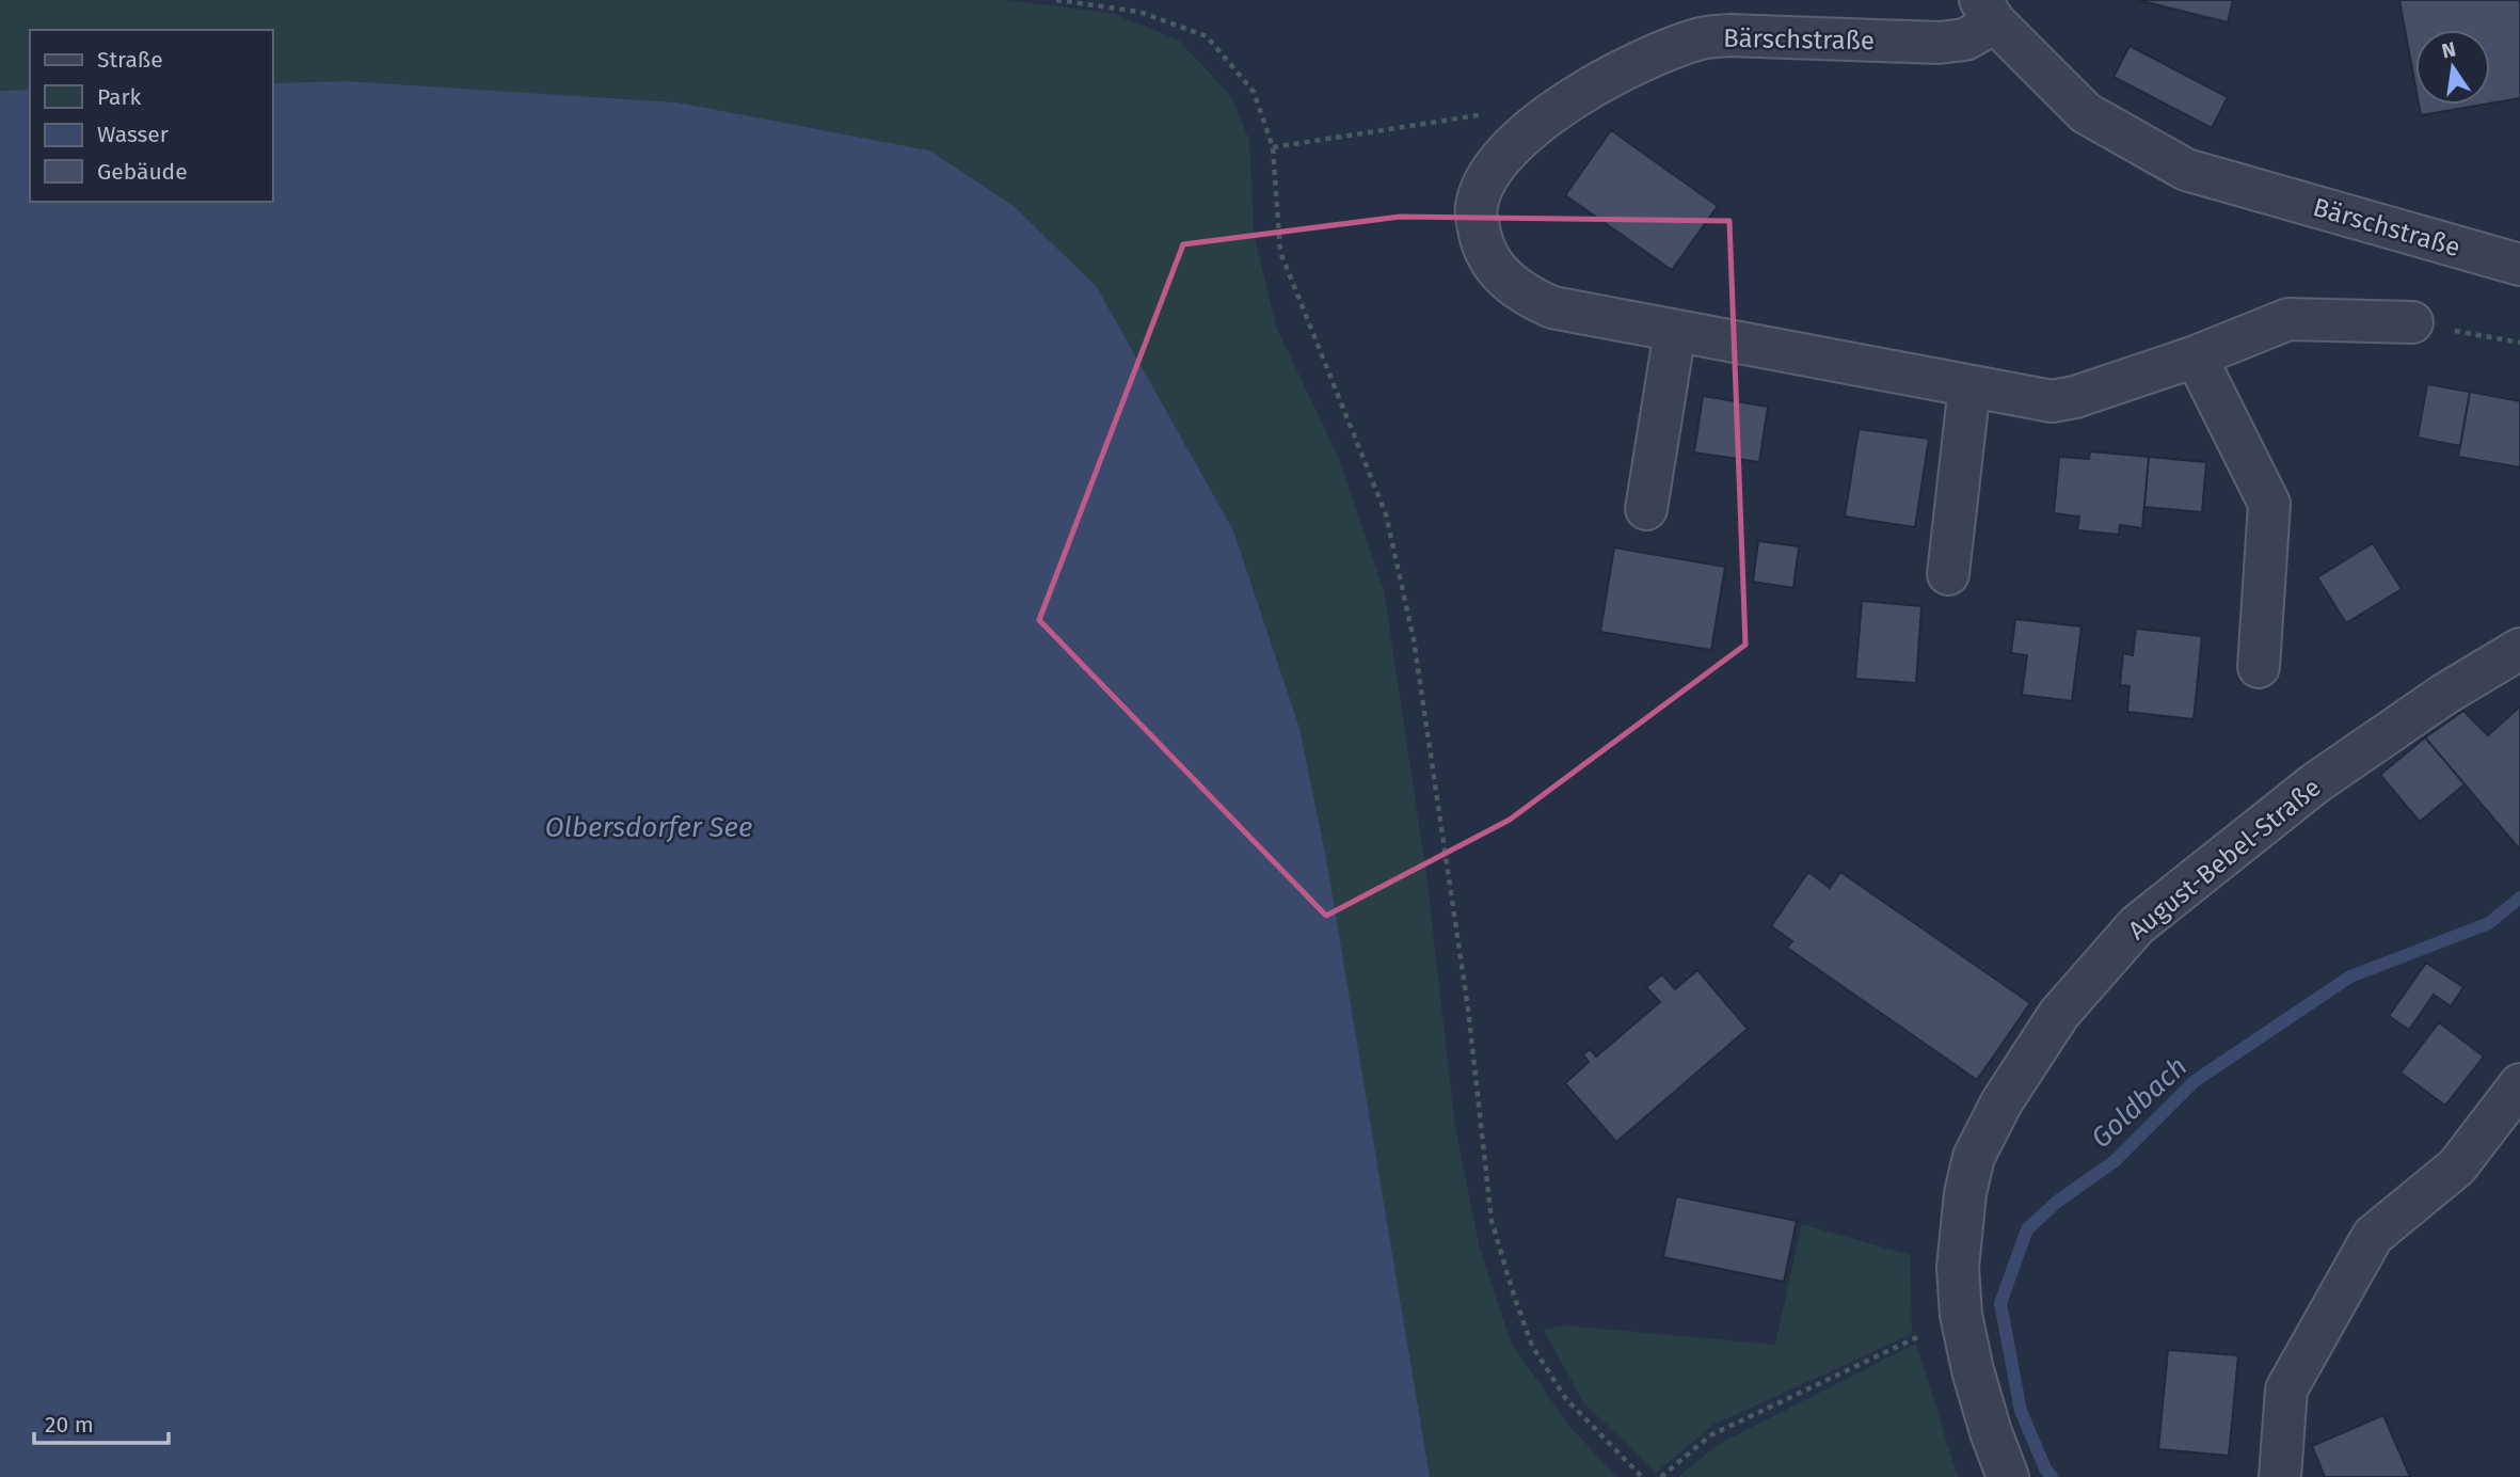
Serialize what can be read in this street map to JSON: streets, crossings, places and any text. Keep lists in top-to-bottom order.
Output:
{
  "streets": {
    "street": ["Bärschstraße", "August-Bebel-Straße"]
  },
  "water": ["Olbersdorfer See", "Goldbach"],
  "legend": [
    "Straße",
    "Park",
    "Wasser",
    "Gebäude"
  ],
  "scale_bar": "20 m",
  "north": "top"
}
